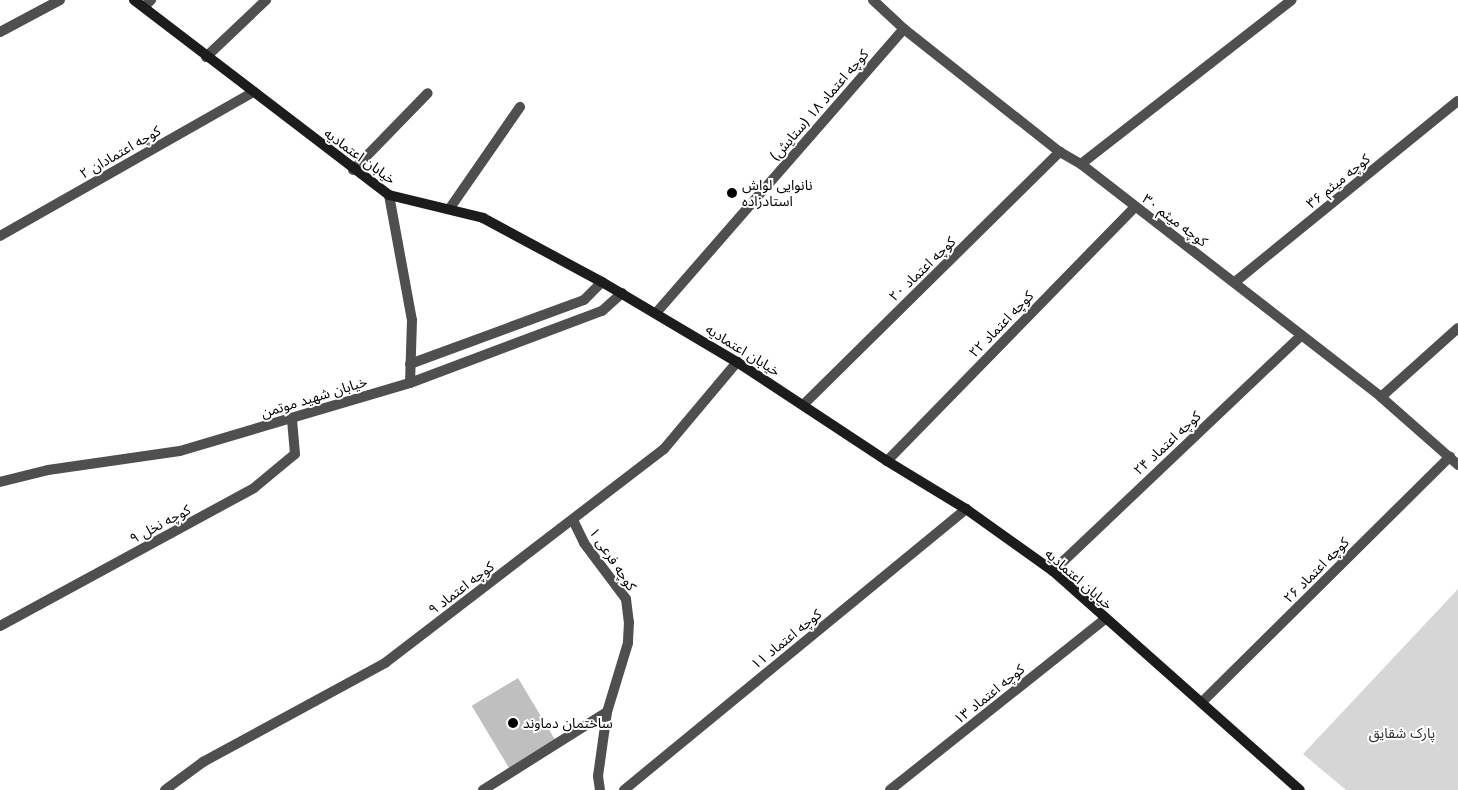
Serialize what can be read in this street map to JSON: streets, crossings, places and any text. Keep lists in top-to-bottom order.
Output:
{
  "streets": {
    "street": [
      "کوچه اعتماد ۱۸ (ستایش)",
      "کوچه اعتمادان ۲",
      "خیابان اعتمادیه",
      "کوچه میثم ۳۶",
      "کوچه میثم ۳۰",
      "کوچه اعتماد ۲۰",
      "کوچه اعتماد ۲۲",
      "خیابان شهید موتمن",
      "کوچه اعتماد ۲۴",
      "کوچه نخل ۹",
      "کوچه فرعی ۱",
      "کوچه اعتماد ۲۶",
      "کوچه اعتماد ۹",
      "کوچه اعتماد ۱۱",
      "کوچه اعتماد ۱۳"
    ]
  },
  "crossings": [
    ["کوچه اعتماد ۱۸ (ستایش)", "خیابان اعتمادیه"],
    ["کوچه اعتماد ۱۸ (ستایش)", "کوچه میثم ۳۰"],
    ["کوچه اعتمادان ۲", "خیابان اعتمادیه"],
    ["خیابان اعتمادیه", "کوچه اعتماد ۲۰"],
    ["خیابان اعتمادیه", "کوچه اعتماد ۲۲"],
    ["خیابان اعتمادیه", "خیابان شهید موتمن"],
    ["خیابان اعتمادیه", "کوچه اعتماد ۲۴"],
    ["خیابان اعتمادیه", "کوچه اعتماد ۲۶"],
    ["خیابان اعتمادیه", "کوچه اعتماد ۹"],
    ["خیابان اعتمادیه", "کوچه اعتماد ۱۱"],
    ["خیابان اعتمادیه", "کوچه اعتماد ۱۳"],
    ["کوچه میثم ۳۶", "کوچه میثم ۳۰"],
    ["کوچه میثم ۳۰", "کوچه اعتماد ۲۰"],
    ["کوچه میثم ۳۰", "کوچه اعتماد ۲۲"],
    ["کوچه میثم ۳۰", "کوچه اعتماد ۲۴"],
    ["کوچه میثم ۳۰", "کوچه اعتماد ۲۶"],
    ["خیابان شهید موتمن", "کوچه نخل ۹"],
    ["کوچه فرعی ۱", "کوچه اعتماد ۹"]
  ],
  "parks": ["پارک شقایق"],
  "places": ["نانوایی لواش استادزاده", "ساختمان دماوند"]
}
